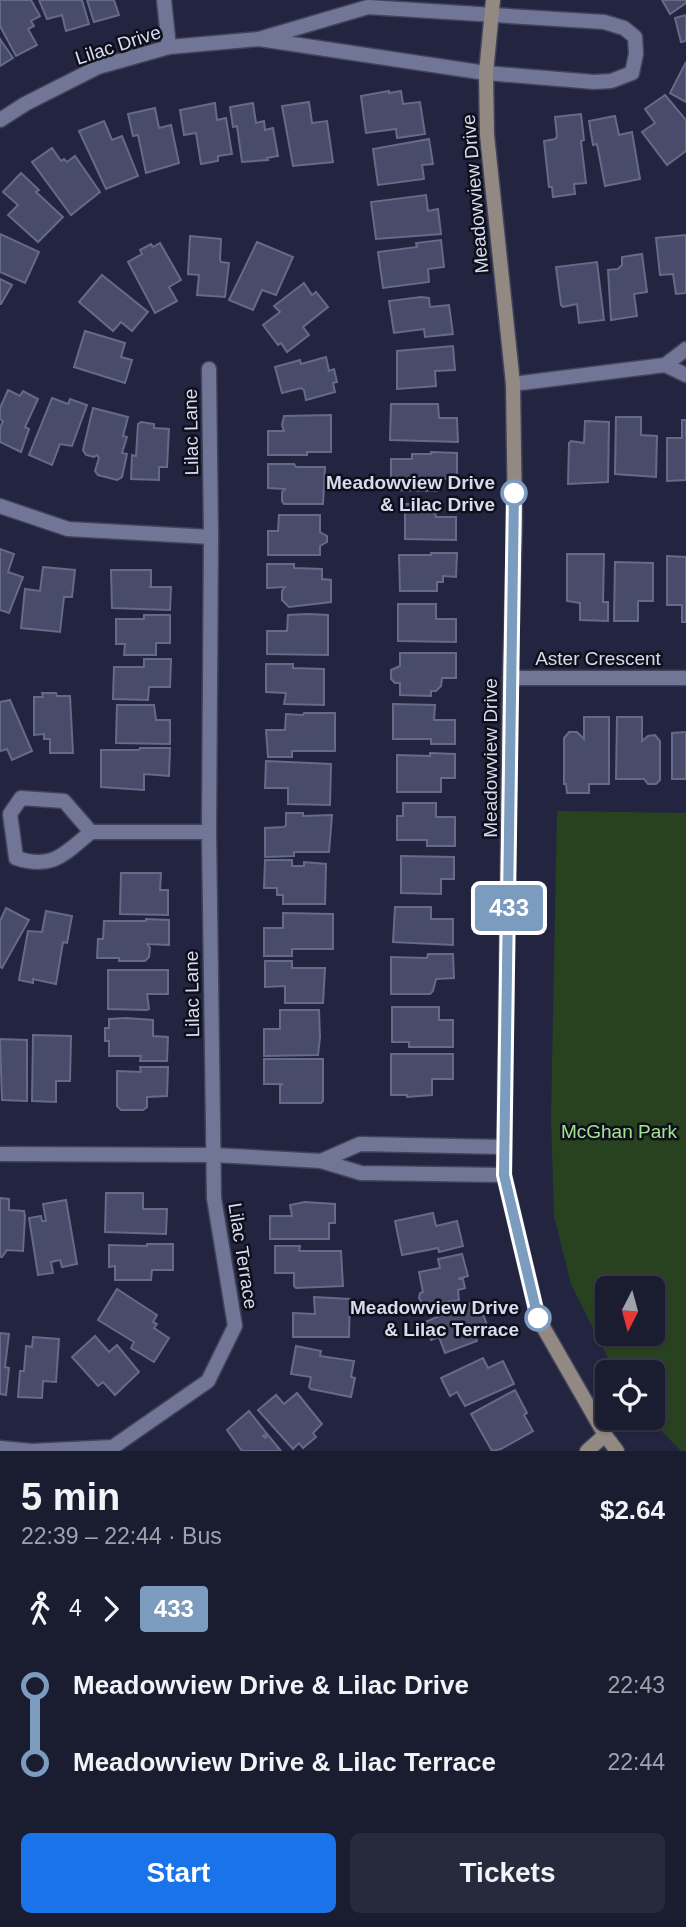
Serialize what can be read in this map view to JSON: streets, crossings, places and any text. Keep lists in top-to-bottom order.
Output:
{
  "streets": {
    "street": [
      "Lilac Drive",
      "Meadowview Drive",
      "Lilac Lane",
      "Aster Crescent",
      "Lilac Terrace"
    ]
  },
  "crossings": [
    ["Lilac Drive", "Meadowview Drive"],
    ["Meadowview Drive", "Aster Crescent"],
    ["Lilac Lane", "Lilac Terrace"]
  ],
  "parks": ["McGhan Park"],
  "places": ["Meadowview Drive & Lilac Drive", "Meadowview Drive & Lilac Terrace"],
  "lines": ["bus line 433"],
  "north": "bottom",
  "page": {
    "on_map": "433",
    "heading": ["5 min", "22:39 – 22:44 · Bus", "$2.64"],
    "legs": ["4", "433"],
    "list": [
      {
        "name": "Meadowview Drive & Lilac Drive",
        "value": "22:43"
      },
      {
        "name": "Meadowview Drive & Lilac Terrace",
        "value": "22:44"
      }
    ],
    "buttons": ["Start", "Tickets"]
  }
}
